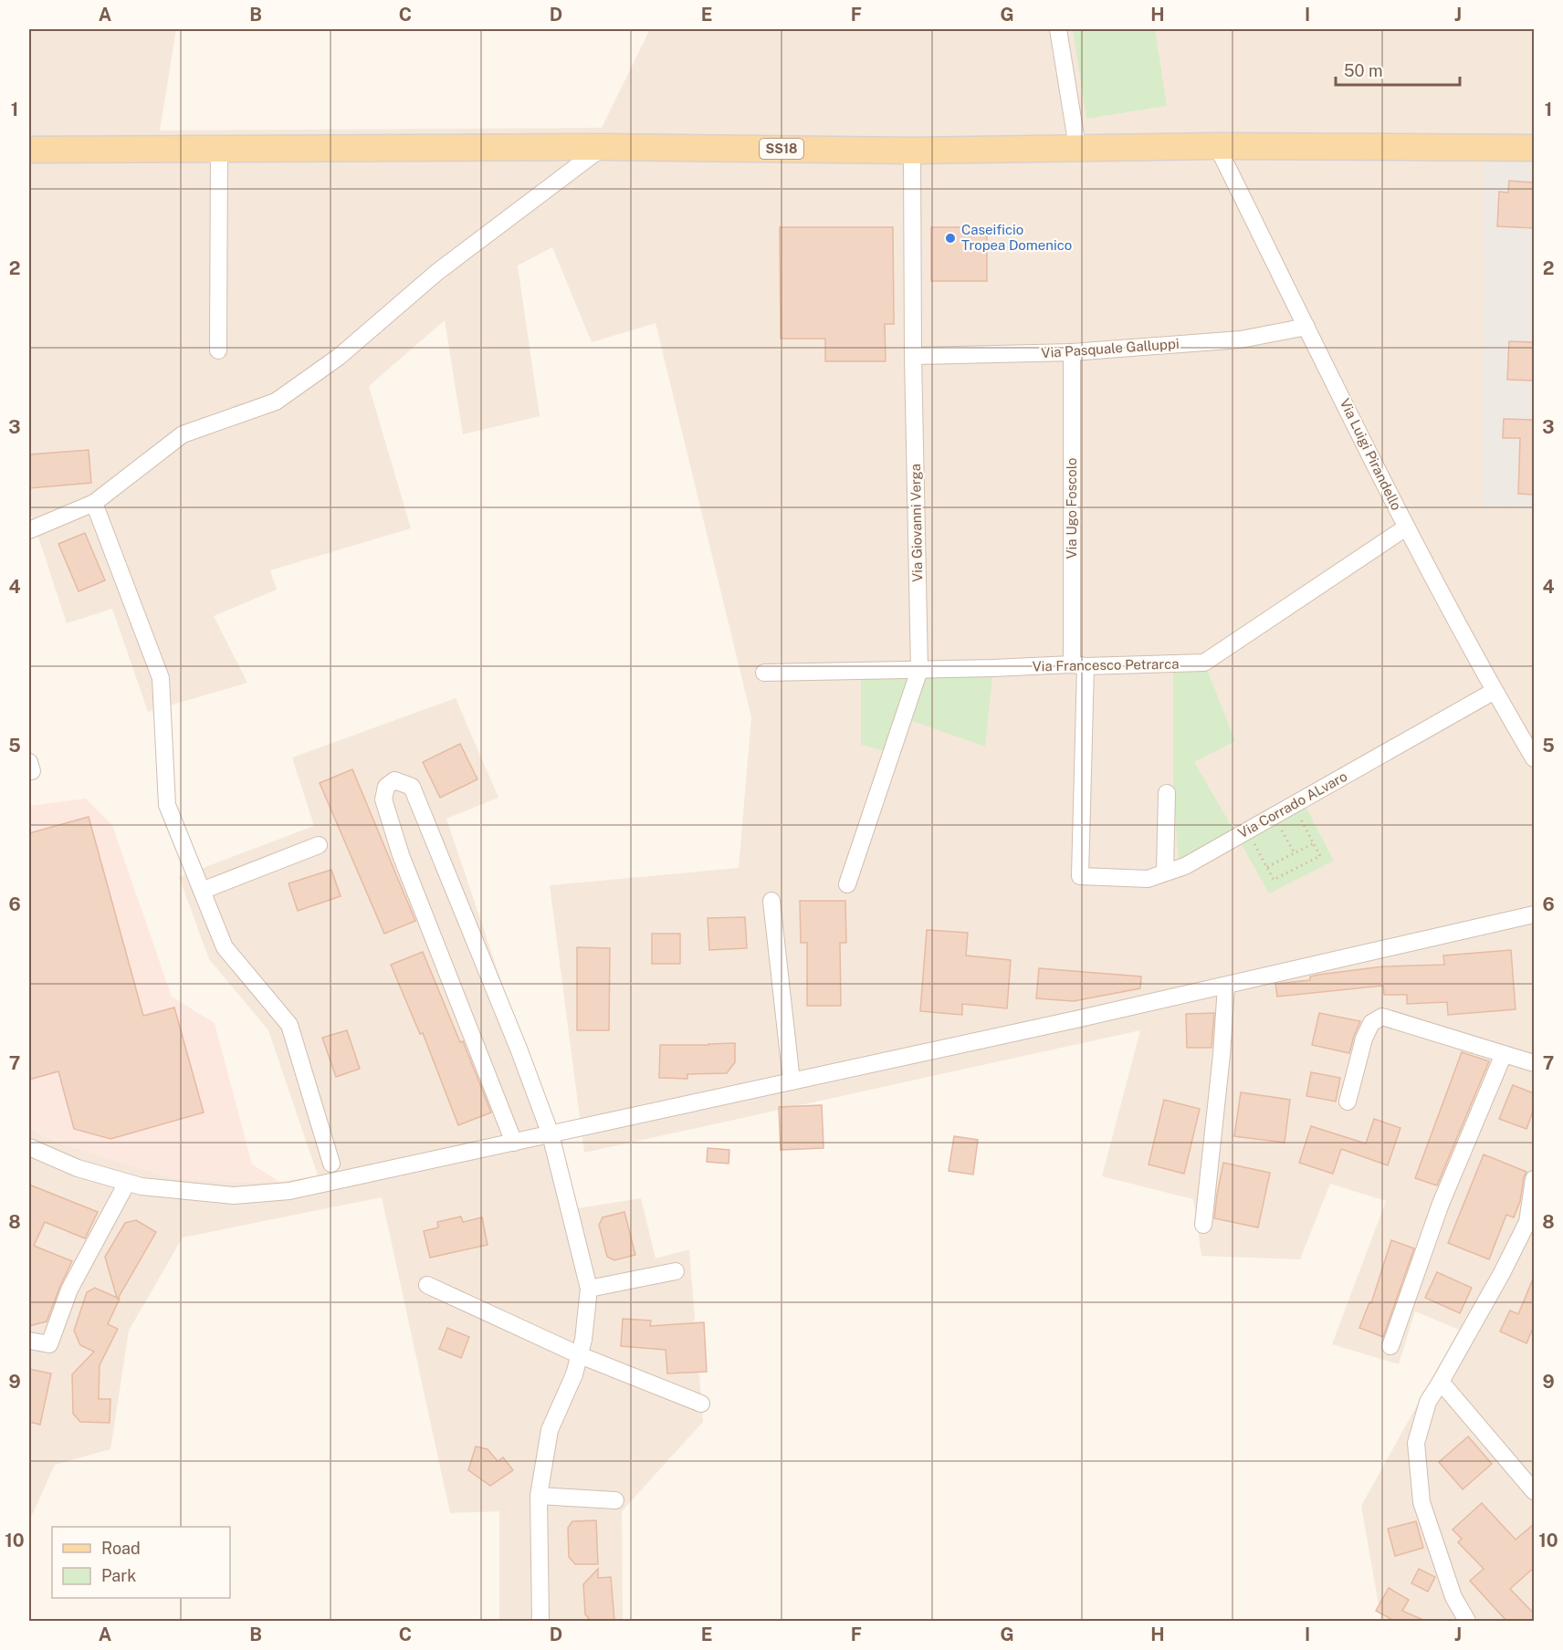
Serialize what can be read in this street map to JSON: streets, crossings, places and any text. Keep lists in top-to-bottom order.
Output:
{
  "streets": {
    "main road": ["SS18"],
    "street": [
      "Via Pasquale Galluppi",
      "Via Luigi Pirandello",
      "Via Ugo Foscolo",
      "Via Giovanni Verga",
      "Via Francesco Petrarca",
      "Via Corrado ALvaro"
    ]
  },
  "crossings": [
    ["SS18", "Via Luigi Pirandello"],
    ["SS18", "Via Giovanni Verga"],
    ["Via Pasquale Galluppi", "Via Luigi Pirandello"],
    ["Via Pasquale Galluppi", "Via Ugo Foscolo"],
    ["Via Pasquale Galluppi", "Via Giovanni Verga"],
    ["Via Luigi Pirandello", "Via Francesco Petrarca"],
    ["Via Luigi Pirandello", "Via Corrado ALvaro"],
    ["Via Ugo Foscolo", "Via Francesco Petrarca"],
    ["Via Ugo Foscolo", "Via Corrado ALvaro"],
    ["Via Giovanni Verga", "Via Francesco Petrarca"]
  ],
  "places": ["Caseificio Tropea Domenico"],
  "legend": ["Road", "Park"],
  "scale_bar": "50 m",
  "grid": {
    "columns": [
      "A",
      "B",
      "C",
      "D",
      "E",
      "F",
      "G",
      "H",
      "I",
      "J"
    ],
    "rows": [
      "1",
      "2",
      "3",
      "4",
      "5",
      "6",
      "7",
      "8",
      "9",
      "10"
    ]
  }
}
